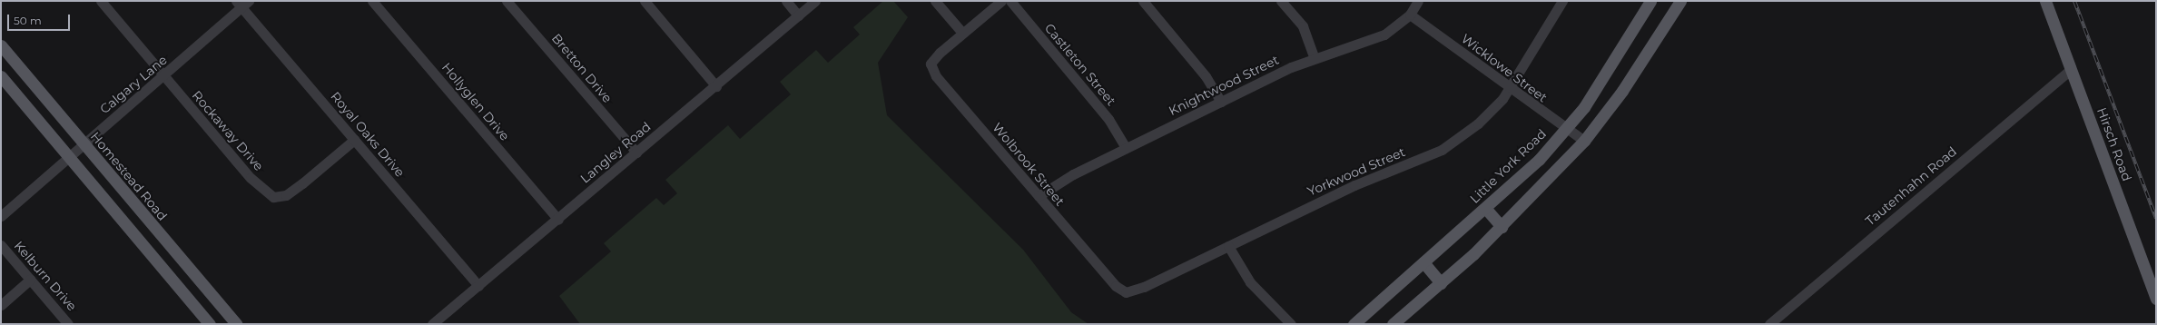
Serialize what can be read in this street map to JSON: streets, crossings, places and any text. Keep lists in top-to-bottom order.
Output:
{
  "streets": {
    "main road": ["Hirsch Road", "Little York Road", "Homestead Road"],
    "street": [
      "Castleton Street",
      "Bretton Drive",
      "Wicklowe Street",
      "Calgary Lane",
      "Knightwood Street",
      "Hollyglen Drive",
      "Rockaway Drive",
      "Royal Oaks Drive",
      "Langley Road",
      "Wolbrook Street",
      "Yorkwood Street",
      "Tautenhahn Road",
      "Kelburn Drive"
    ]
  },
  "crossings": [
    ["Castleton Street", "Knightwood Street"],
    ["Bretton Drive", "Langley Road"],
    ["Wicklowe Street", "Knightwood Street"],
    ["Wicklowe Street", "Little York Road"],
    ["Wicklowe Street", "Yorkwood Street"],
    ["Calgary Lane", "Rockaway Drive"],
    ["Calgary Lane", "Royal Oaks Drive"],
    ["Calgary Lane", "Homestead Road"],
    ["Knightwood Street", "Wolbrook Street"],
    ["Hollyglen Drive", "Langley Road"],
    ["Rockaway Drive", "Royal Oaks Drive"],
    ["Royal Oaks Drive", "Langley Road"],
    ["Hirsch Road", "Tautenhahn Road"],
    ["Wolbrook Street", "Yorkwood Street"]
  ],
  "scale_bar": "50 m"
}
